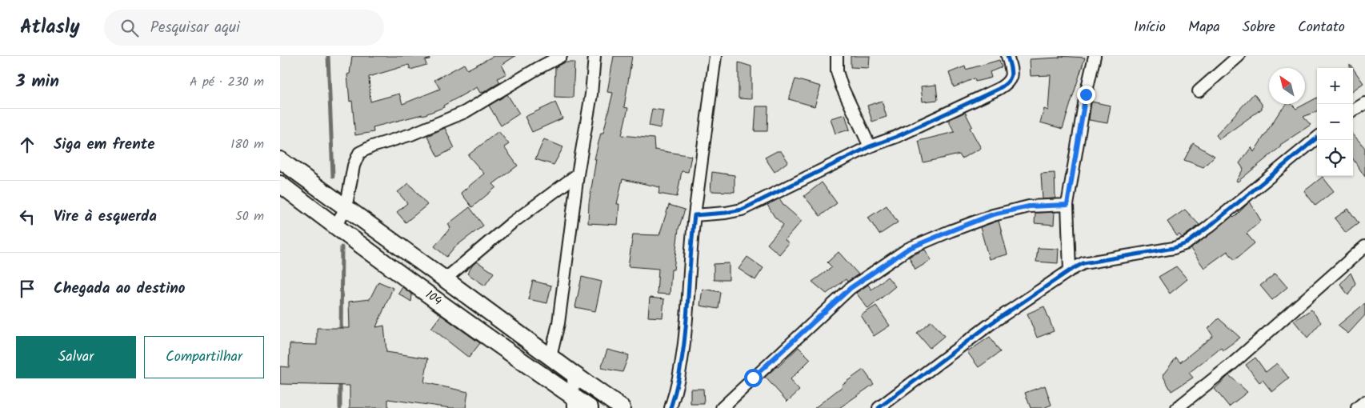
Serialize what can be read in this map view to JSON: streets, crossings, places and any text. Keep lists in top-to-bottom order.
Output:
{
  "streets": {
    "street": ["104"]
  },
  "north": "top left",
  "page": {
    "header": "Atlasly",
    "search": "Pesquisar aqui",
    "nav": [
      "Início",
      "Mapa",
      "Sobre",
      "Contato"
    ],
    "heading": ["3 min", "A pé · 230 m"],
    "map_buttons": ["+", "−"],
    "list": [
      ["Siga em frente", "180 m"],
      ["Vire à esquerda", "50 m"],
      "Chegada ao destino"
    ],
    "buttons": ["Salvar", "Compartilhar"]
  }
}
